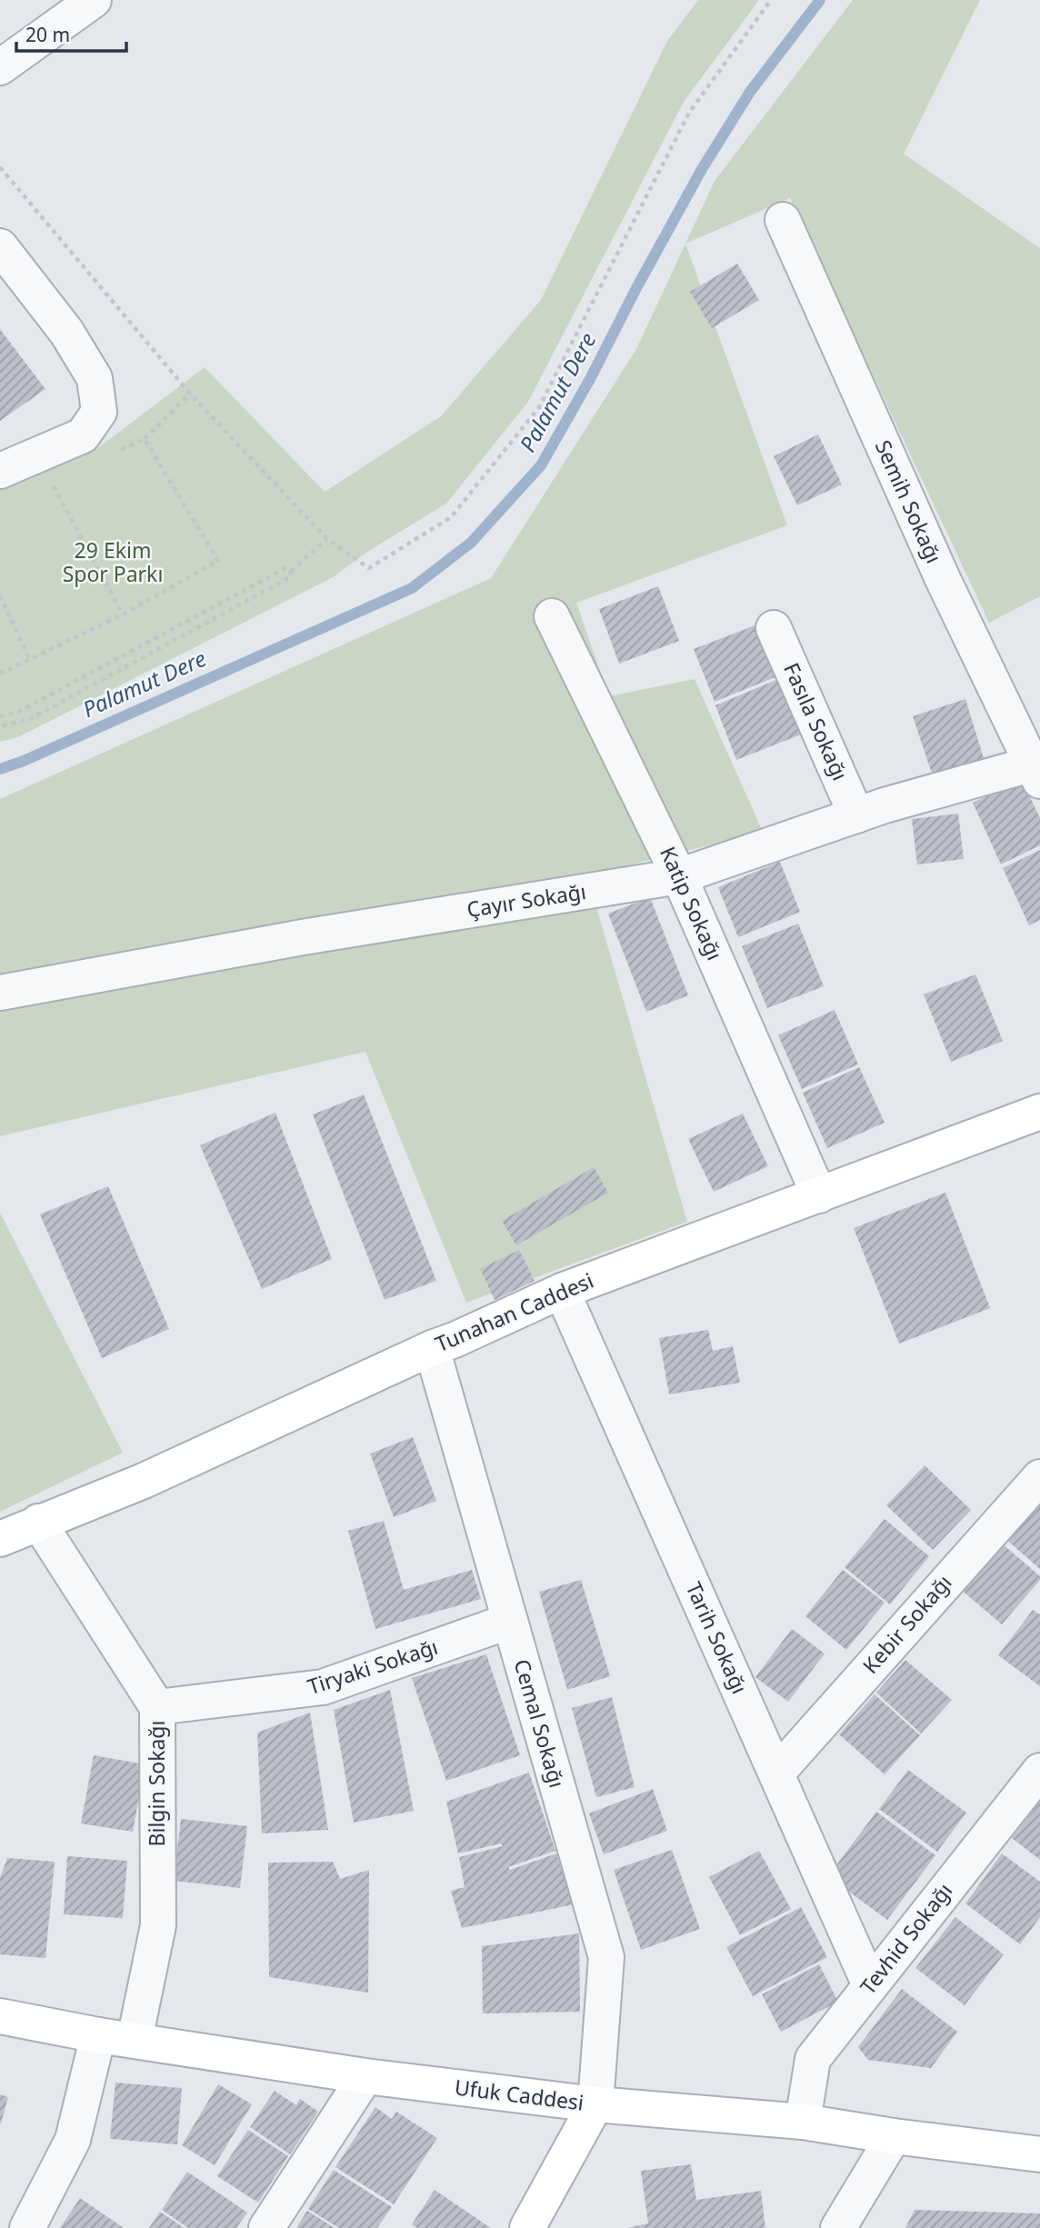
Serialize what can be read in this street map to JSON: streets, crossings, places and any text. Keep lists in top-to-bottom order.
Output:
{
  "streets": {
    "street": [
      "Semih Sokağı",
      "Fasıla Sokağı",
      "Çayır Sokağı",
      "Katip Sokağı",
      "Tunahan Caddesi",
      "Kebir Sokağı",
      "Tarih Sokağı",
      "Tiryaki Sokağı",
      "Cemal Sokağı",
      "Bilgin Sokağı",
      "Tevhid Sokağı",
      "Ufuk Caddesi"
    ]
  },
  "crossings": [
    ["Semih Sokağı", "Çayır Sokağı"],
    ["Fasıla Sokağı", "Çayır Sokağı"],
    ["Çayır Sokağı", "Katip Sokağı"],
    ["Katip Sokağı", "Tunahan Caddesi"],
    ["Tunahan Caddesi", "Tarih Sokağı"],
    ["Tunahan Caddesi", "Cemal Sokağı"],
    ["Tunahan Caddesi", "Bilgin Sokağı"],
    ["Kebir Sokağı", "Tarih Sokağı"],
    ["Tarih Sokağı", "Tevhid Sokağı"],
    ["Tiryaki Sokağı", "Cemal Sokağı"],
    ["Tiryaki Sokağı", "Bilgin Sokağı"],
    ["Cemal Sokağı", "Ufuk Caddesi"],
    ["Bilgin Sokağı", "Ufuk Caddesi"],
    ["Tevhid Sokağı", "Ufuk Caddesi"]
  ],
  "water": ["Palamut Dere"],
  "parks": ["29 Ekim Spor Parkı"],
  "scale_bar": "20 m"
}
